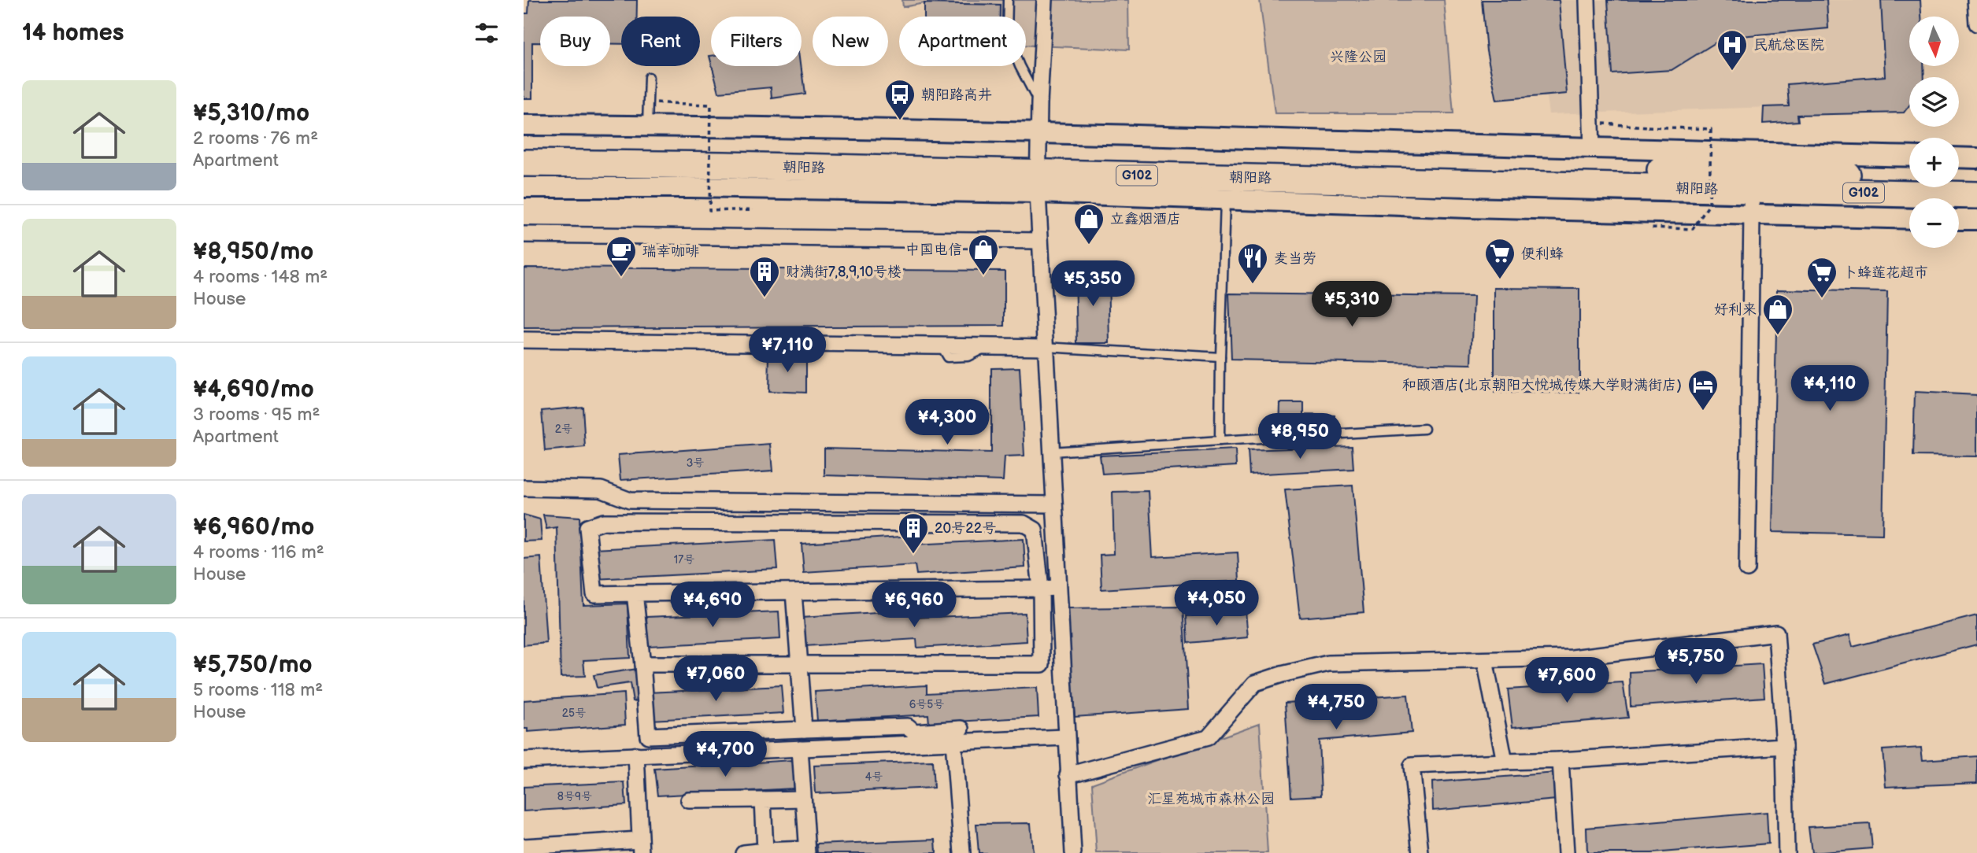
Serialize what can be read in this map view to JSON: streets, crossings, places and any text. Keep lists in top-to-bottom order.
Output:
{
  "streets": {
    "highway": ["朝阳路", "G102"]
  },
  "parks": ["兴隆公园", "汇星苑城市森林公园"],
  "places": {
    "hospital": ["民航总医院"],
    "bus stop": ["朝阳路高井"],
    "shop": ["立鑫烟酒店", "中国电信", "好利来"],
    "cafe": ["瑞幸咖啡"],
    "supermarket": ["便利蜂", "卜蜂莲花超市"],
    "restaurant": ["麦当劳"],
    "building": ["财满街7,8,9,10号楼", "20号22号"],
    "hotel": ["和颐酒店(北京朝阳大悦城传媒大学财满街店)"]
  },
  "house_numbers": [
    "2号",
    "3号",
    "17号",
    "6号5号",
    "25号",
    "4号",
    "8号9号"
  ],
  "north": "bottom",
  "page": {
    "heading": "14 homes",
    "map_buttons": ["+", "−"],
    "chip": [
      "Buy",
      "Rent",
      "Filters",
      "New",
      "Apartment"
    ],
    "list": [
      {
        "name": "¥5,310/mo",
        "note": "2 rooms · 76 m² · Apartment"
      },
      {
        "name": "¥8,950/mo",
        "note": "4 rooms · 148 m² · House"
      },
      {
        "name": "¥4,690/mo",
        "note": "3 rooms · 95 m² · Apartment"
      },
      {
        "name": "¥6,960/mo",
        "note": "4 rooms · 116 m² · House"
      },
      {
        "name": "¥5,750/mo",
        "note": "5 rooms · 118 m² · House"
      }
    ],
    "price": [
      "¥5,350",
      "¥5,310",
      "¥7,110",
      "¥4,110",
      "¥4,300",
      "¥8,950",
      "¥4,050",
      "¥4,690",
      "¥6,960",
      "¥5,750",
      "¥7,060",
      "¥7,600",
      "¥4,750",
      "¥4,700"
    ]
  }
}
